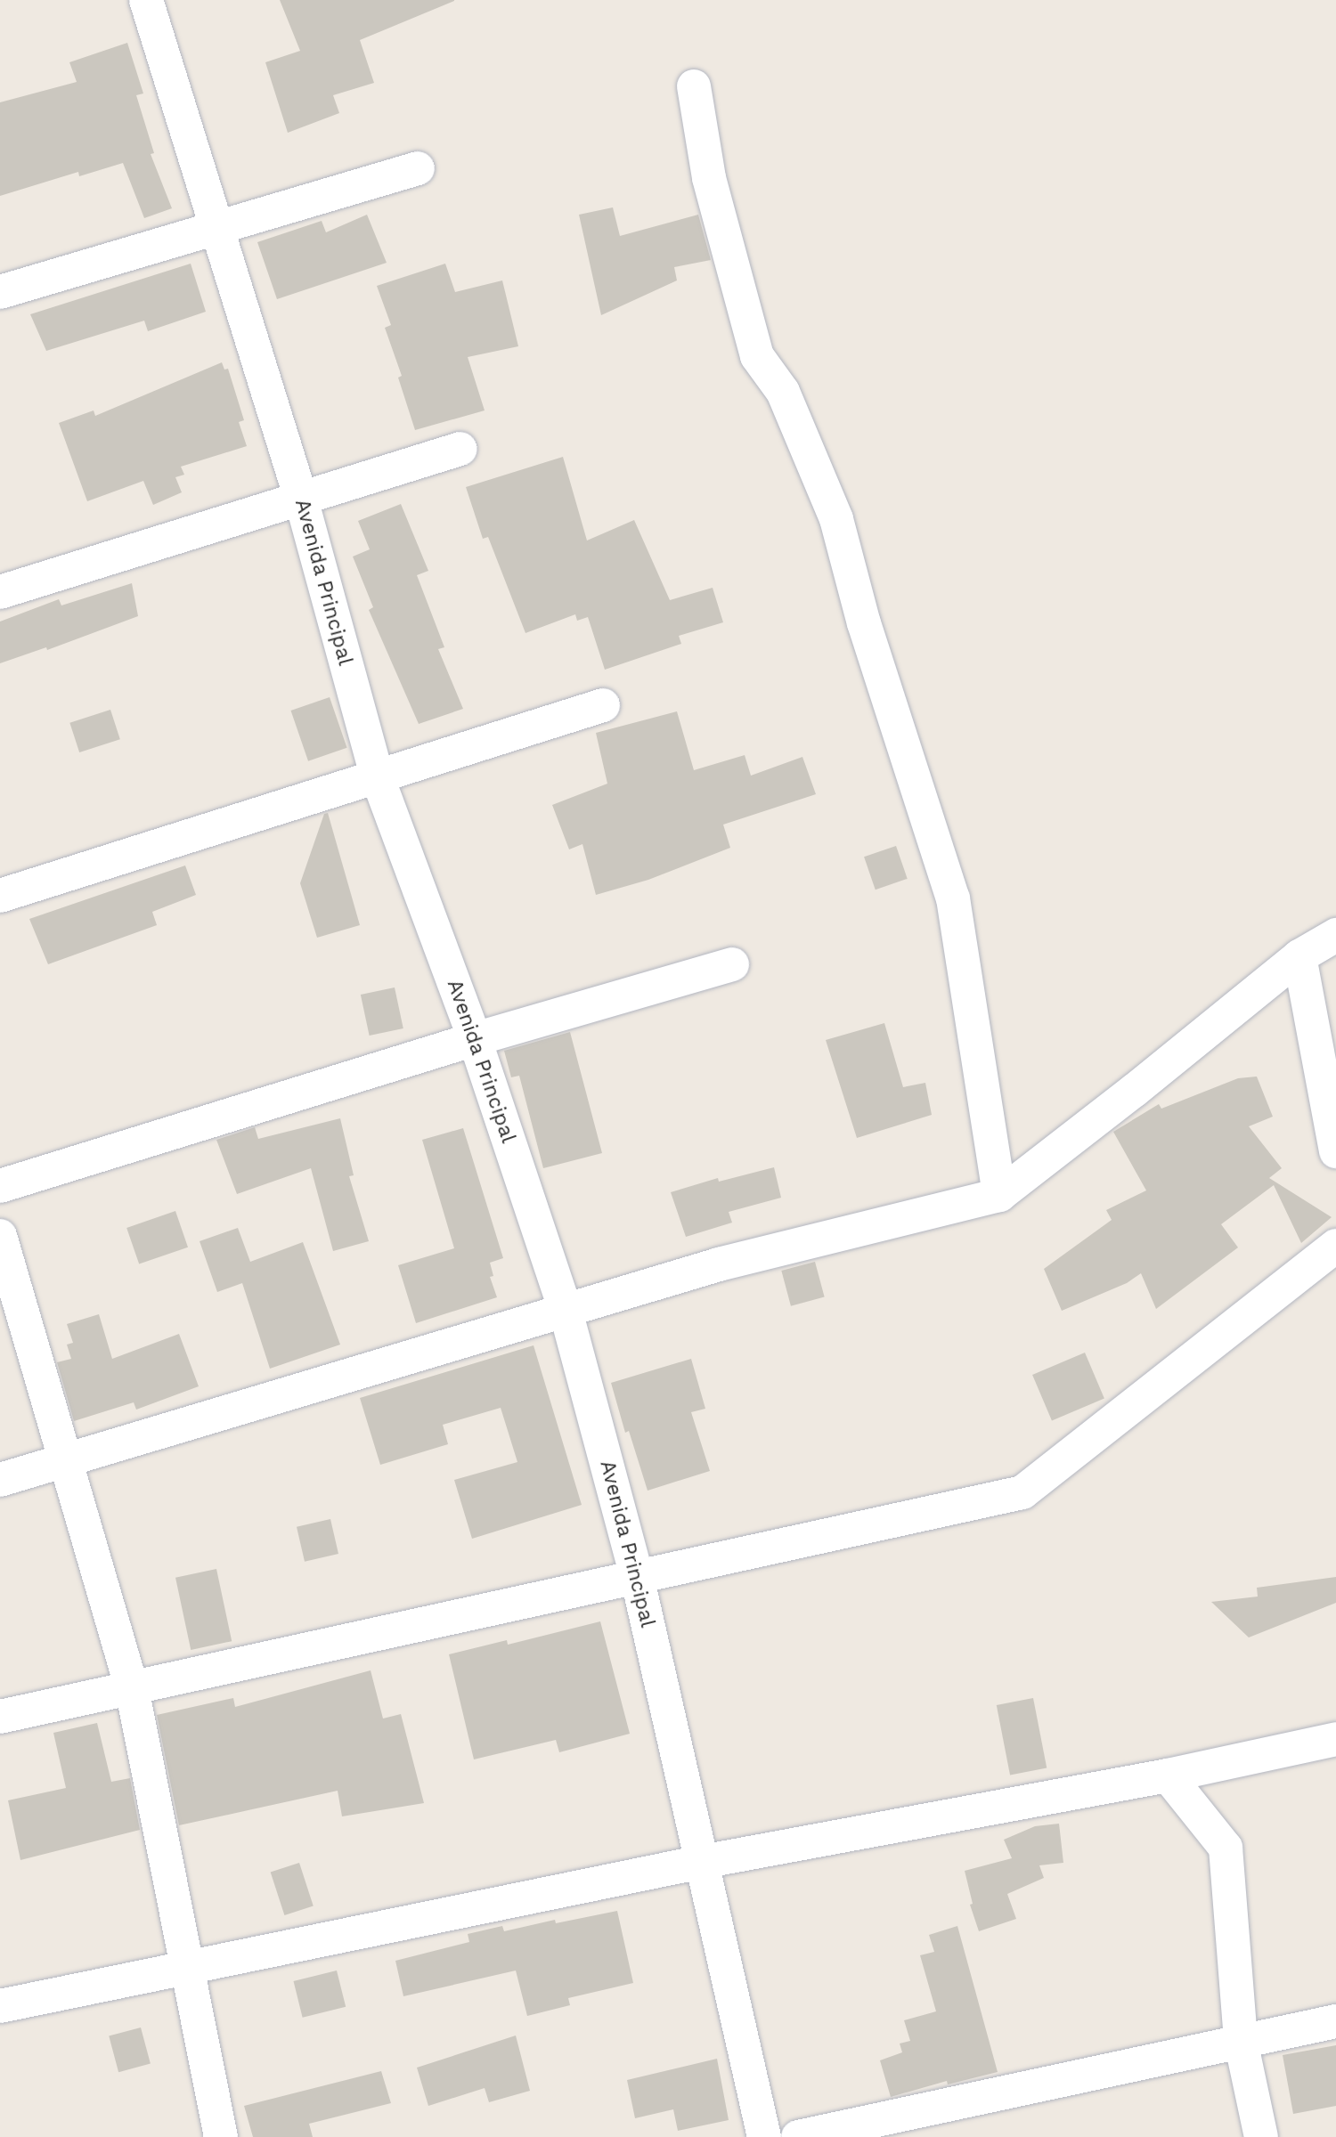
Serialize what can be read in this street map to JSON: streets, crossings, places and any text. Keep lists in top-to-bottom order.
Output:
{
  "streets": {
    "street": ["Avenida Principal"]
  }
}
